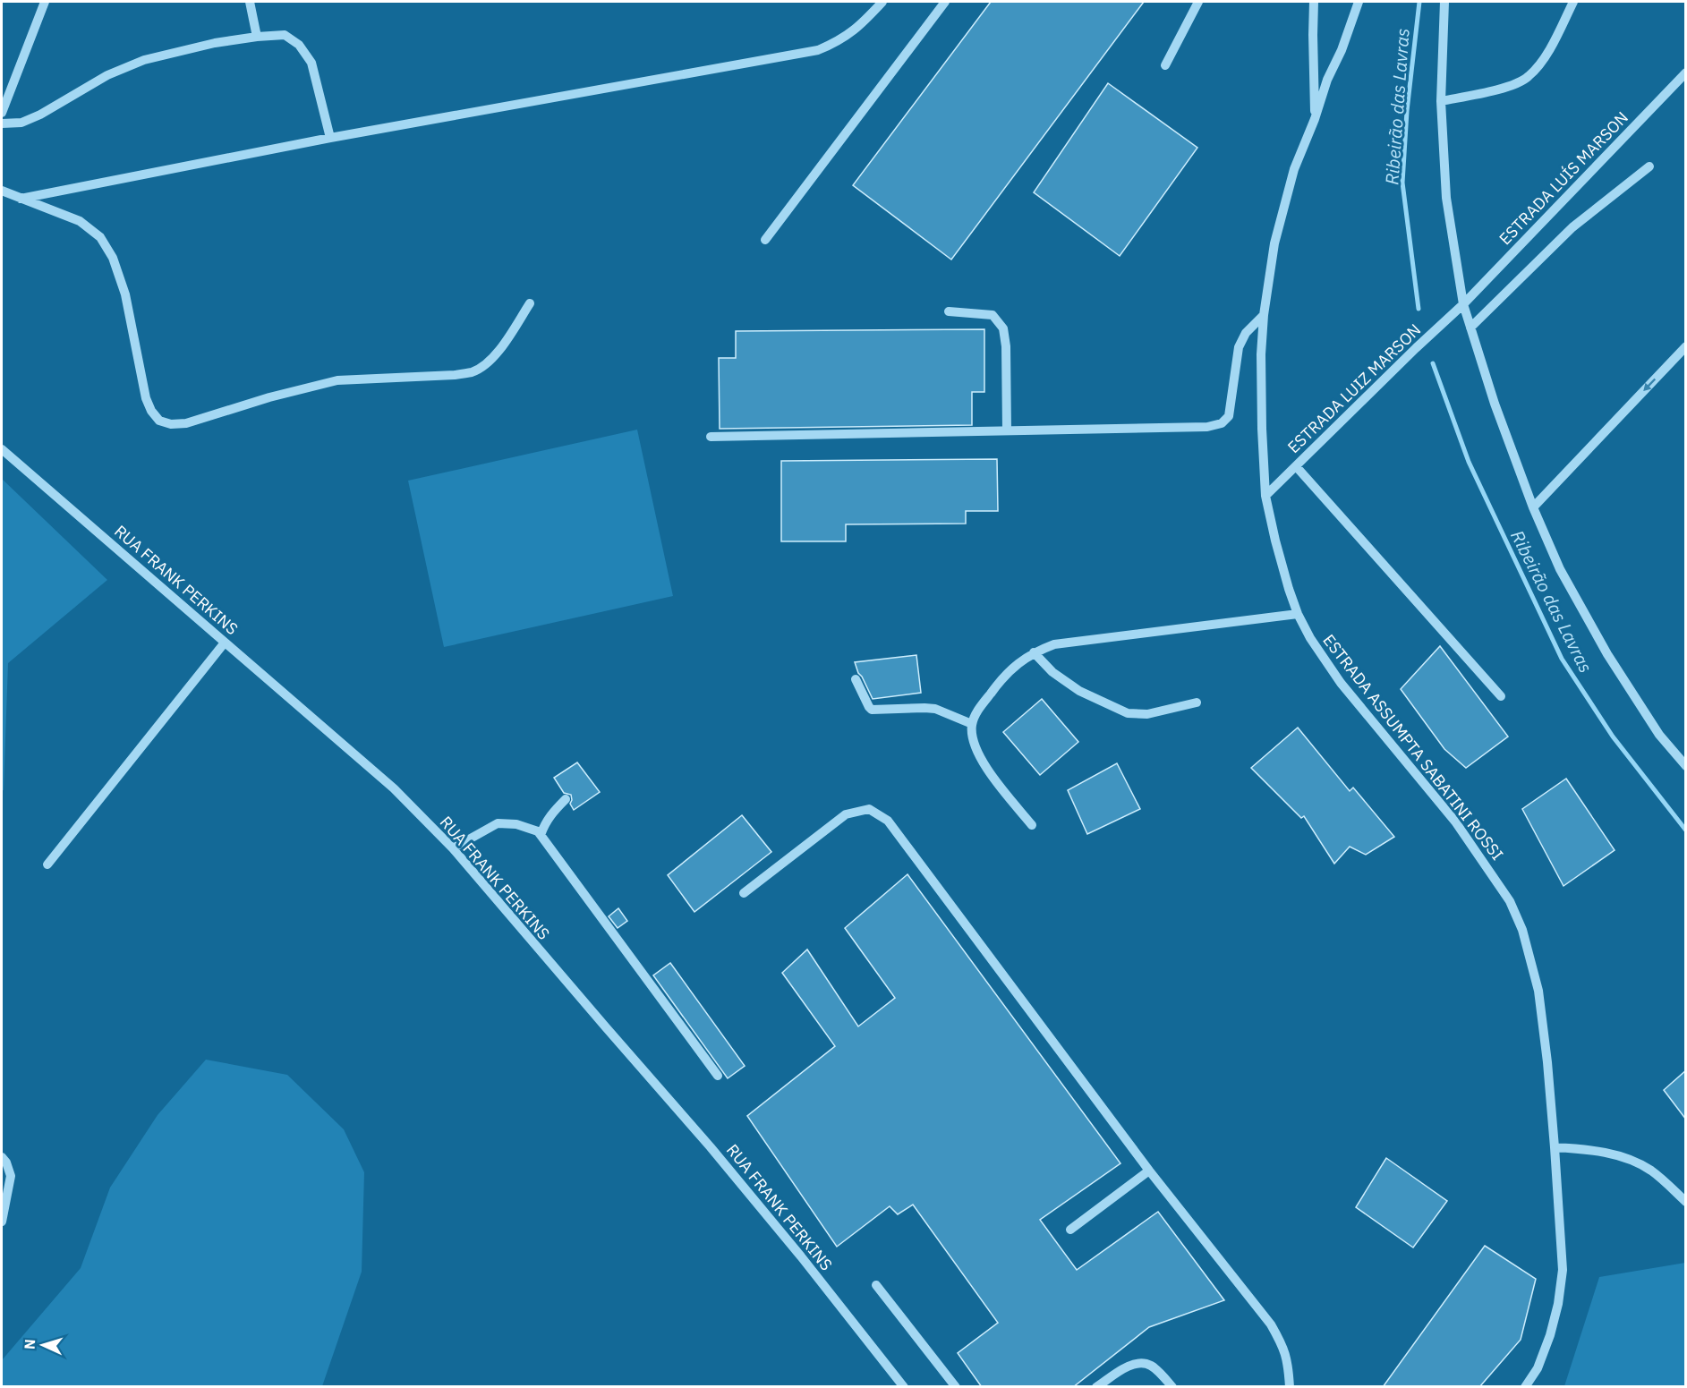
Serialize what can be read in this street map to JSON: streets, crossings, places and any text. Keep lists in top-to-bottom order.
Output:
{
  "streets": {
    "street": [
      "ESTRADA LUÍS MARSON",
      "ESTRADA LUIZ MARSON",
      "RUA FRANK PERKINS",
      "ESTRADA ASSUMPTA SABATINI ROSSI"
    ]
  },
  "crossings": [
    ["ESTRADA LUÍS MARSON", "ESTRADA LUIZ MARSON"],
    ["ESTRADA LUIZ MARSON", "ESTRADA ASSUMPTA SABATINI ROSSI"]
  ],
  "water": ["Ribeirão das Lavras"],
  "north": "left"
}
